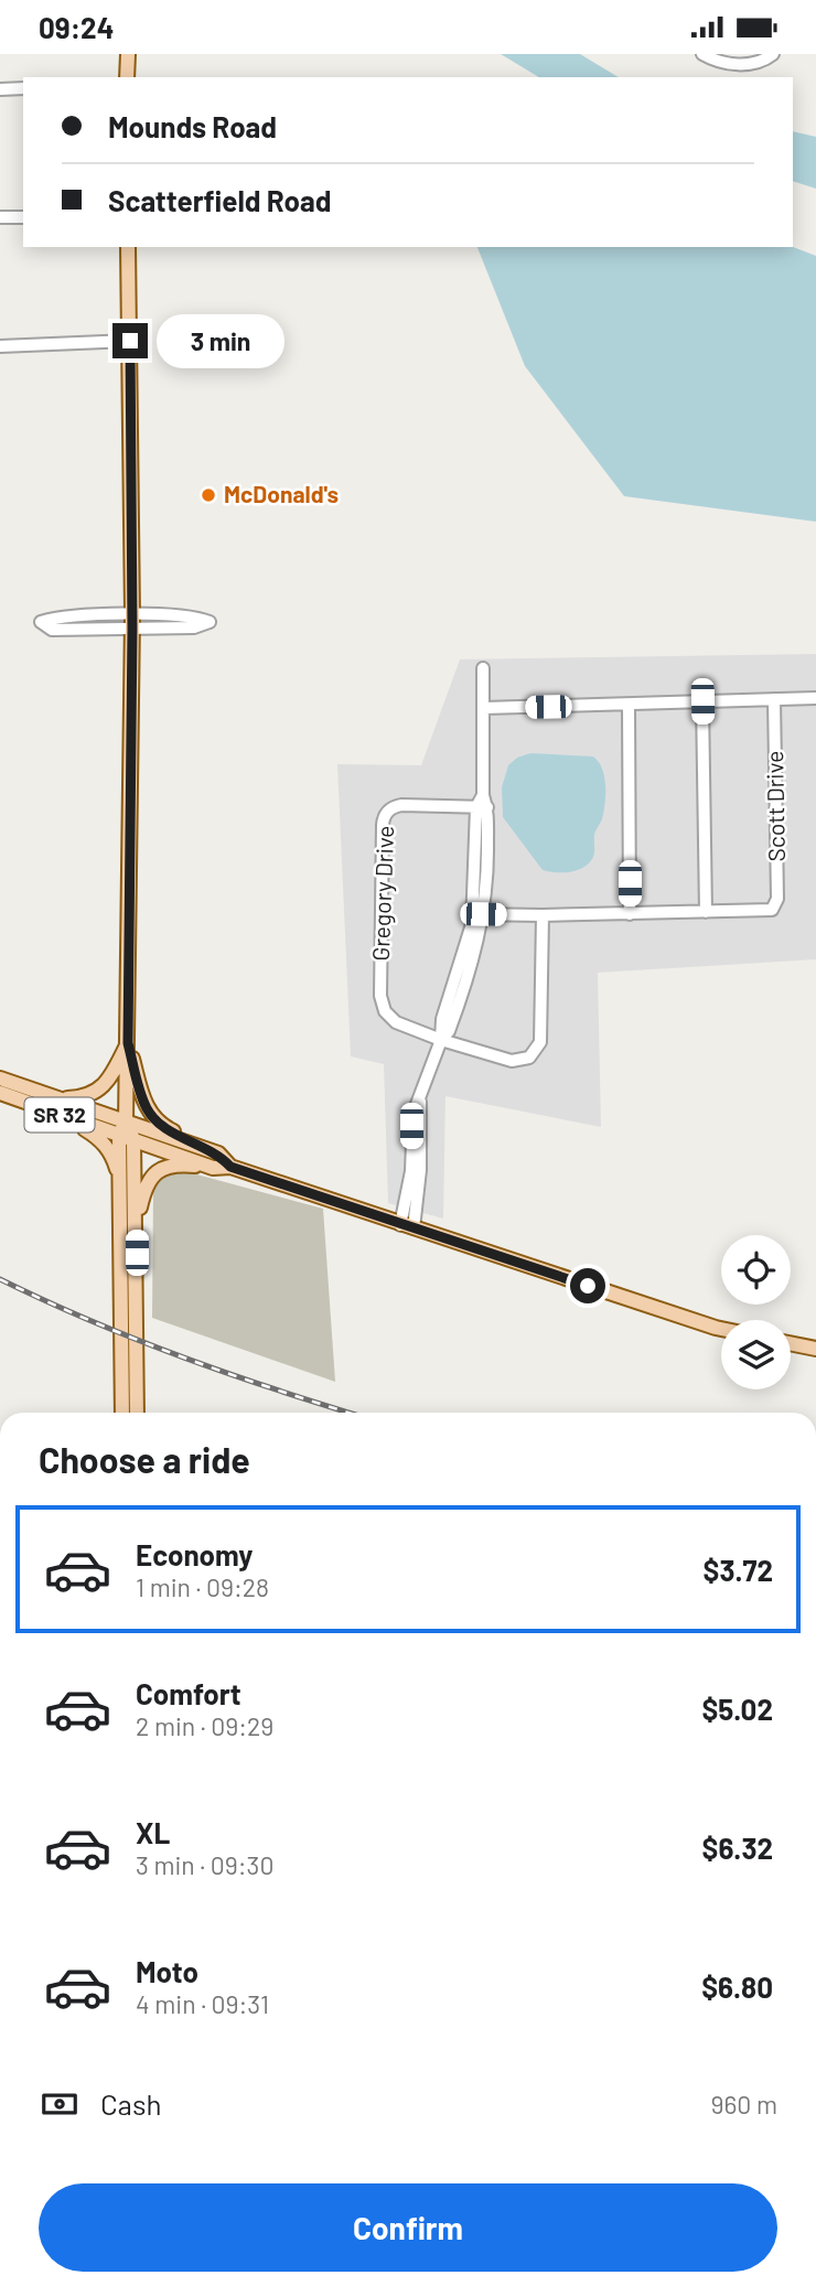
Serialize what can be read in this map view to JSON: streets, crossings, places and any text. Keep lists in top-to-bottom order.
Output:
{
  "streets": {
    "main road": ["SR 32"],
    "street": ["Scott Drive", "Gregory Drive"]
  },
  "places": ["McDonald's"],
  "page": {
    "status": "09:24",
    "banner": ["Mounds Road", "Scatterfield Road"],
    "bubble": "3 min",
    "heading": "Choose a ride",
    "list": [
      {
        "name": "Economy",
        "note": "1 min · 09:28",
        "value": "$3.72"
      },
      {
        "name": "Comfort",
        "note": "2 min · 09:29",
        "value": "$5.02"
      },
      {
        "name": "XL",
        "note": "3 min · 09:30",
        "value": "$6.32"
      },
      {
        "name": "Moto",
        "note": "4 min · 09:31",
        "value": "$6.80"
      }
    ],
    "pay": ["Cash", "960 m"],
    "buttons": "Confirm"
  }
}
